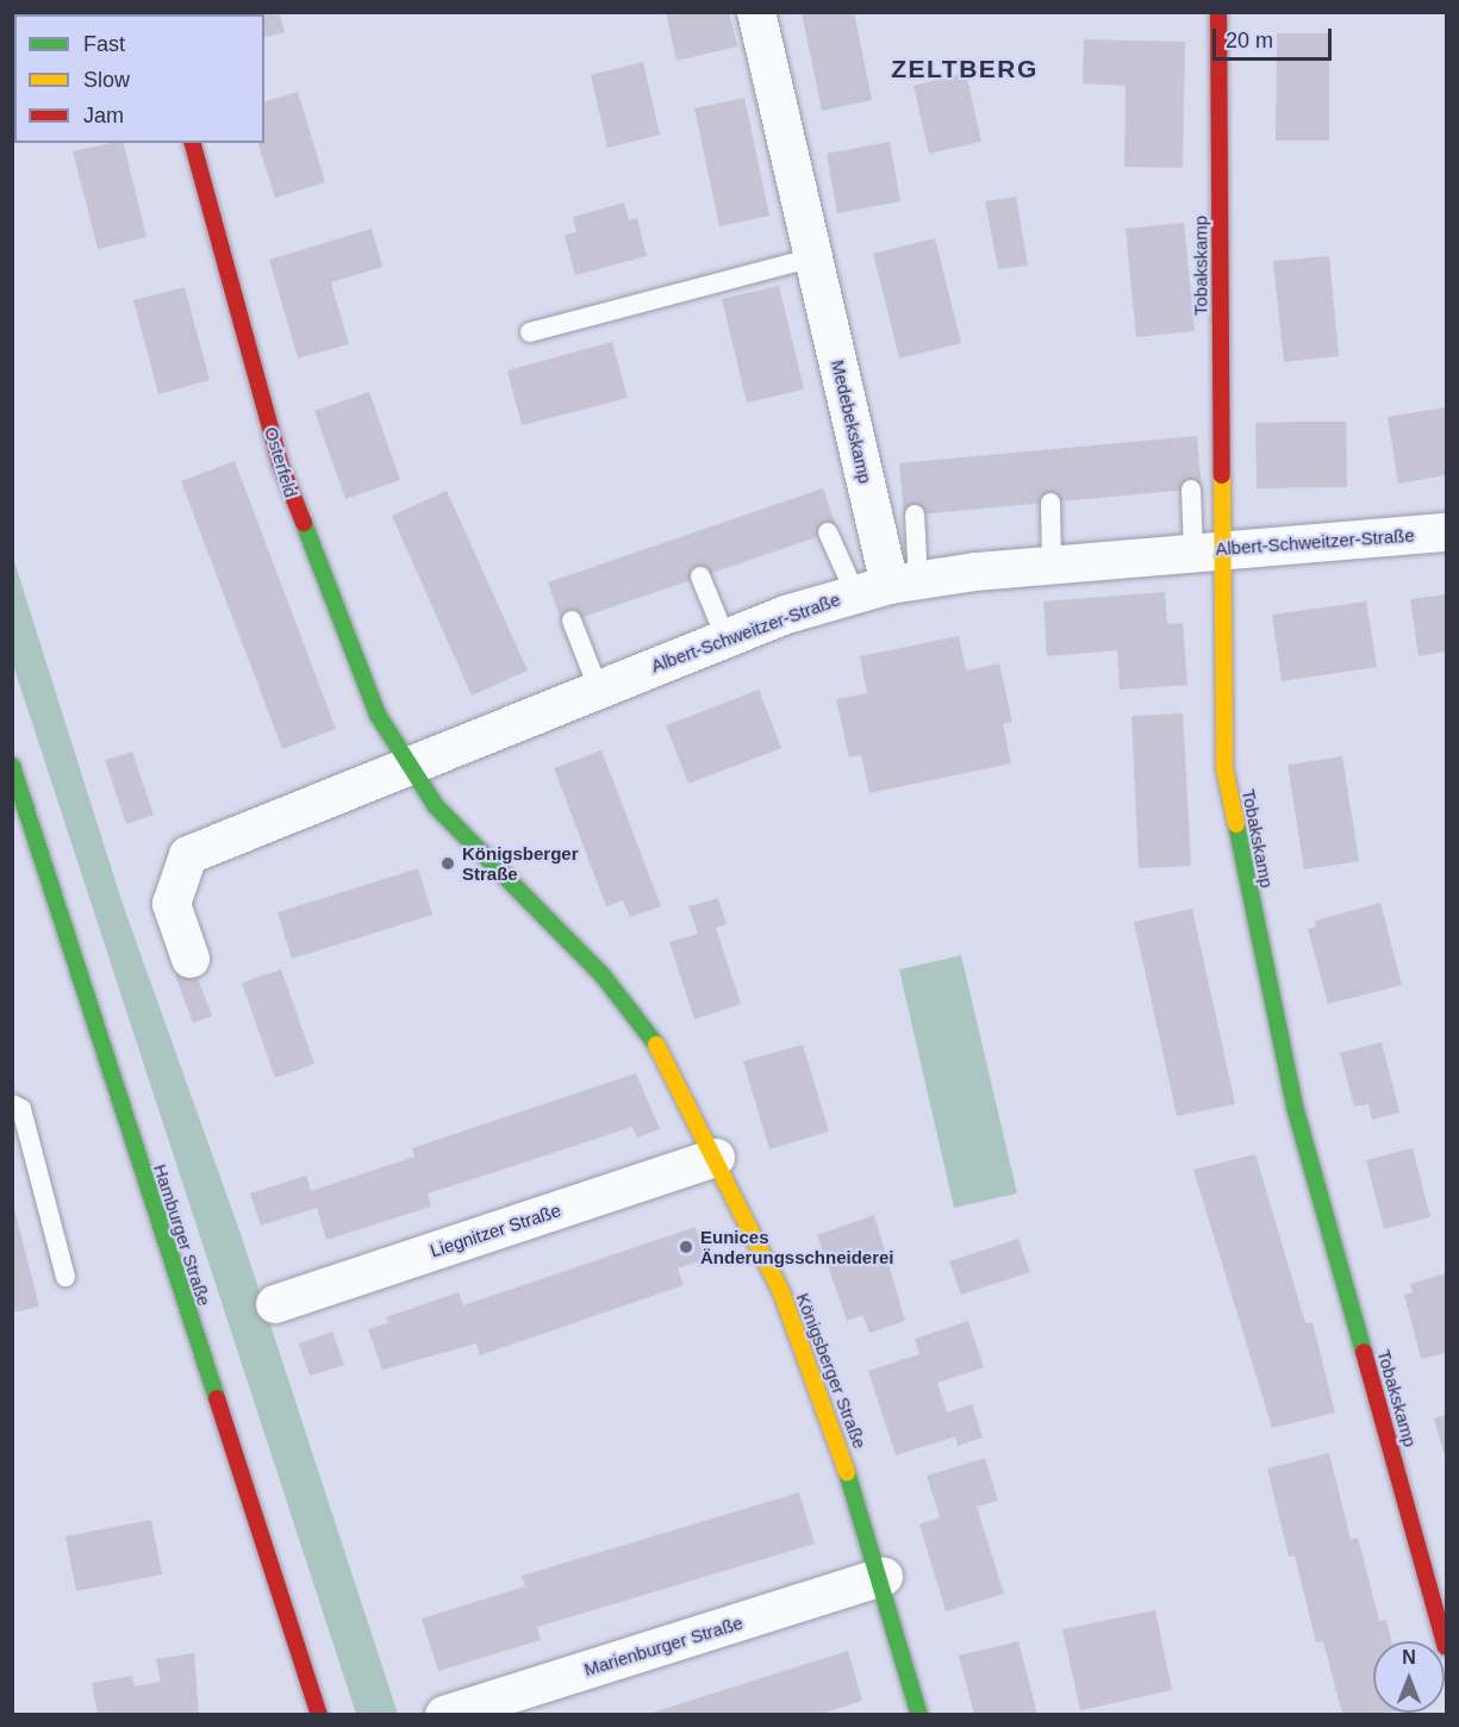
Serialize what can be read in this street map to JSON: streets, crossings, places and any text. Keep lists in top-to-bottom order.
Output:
{
  "streets": {
    "street": [
      "Tobakskamp",
      "Medebekskamp",
      "Osterfeld",
      "Albert-Schweitzer-Straße",
      "Liegnitzer Straße",
      "Hamburger Straße",
      "Königsberger Straße",
      "Marienburger Straße"
    ]
  },
  "crossings": [
    ["Tobakskamp", "Albert-Schweitzer-Straße"],
    ["Medebekskamp", "Albert-Schweitzer-Straße"],
    ["Osterfeld", "Albert-Schweitzer-Straße"],
    ["Osterfeld", "Königsberger Straße"],
    ["Albert-Schweitzer-Straße", "Königsberger Straße"],
    ["Liegnitzer Straße", "Königsberger Straße"],
    ["Königsberger Straße", "Marienburger Straße"]
  ],
  "districts": ["ZELTBERG"],
  "places": ["Königsberger Straße", "Eunices Änderungsschneiderei"],
  "legend": ["Fast", "Slow", "Jam"],
  "scale_bar": "20 m",
  "north": "top"
}
